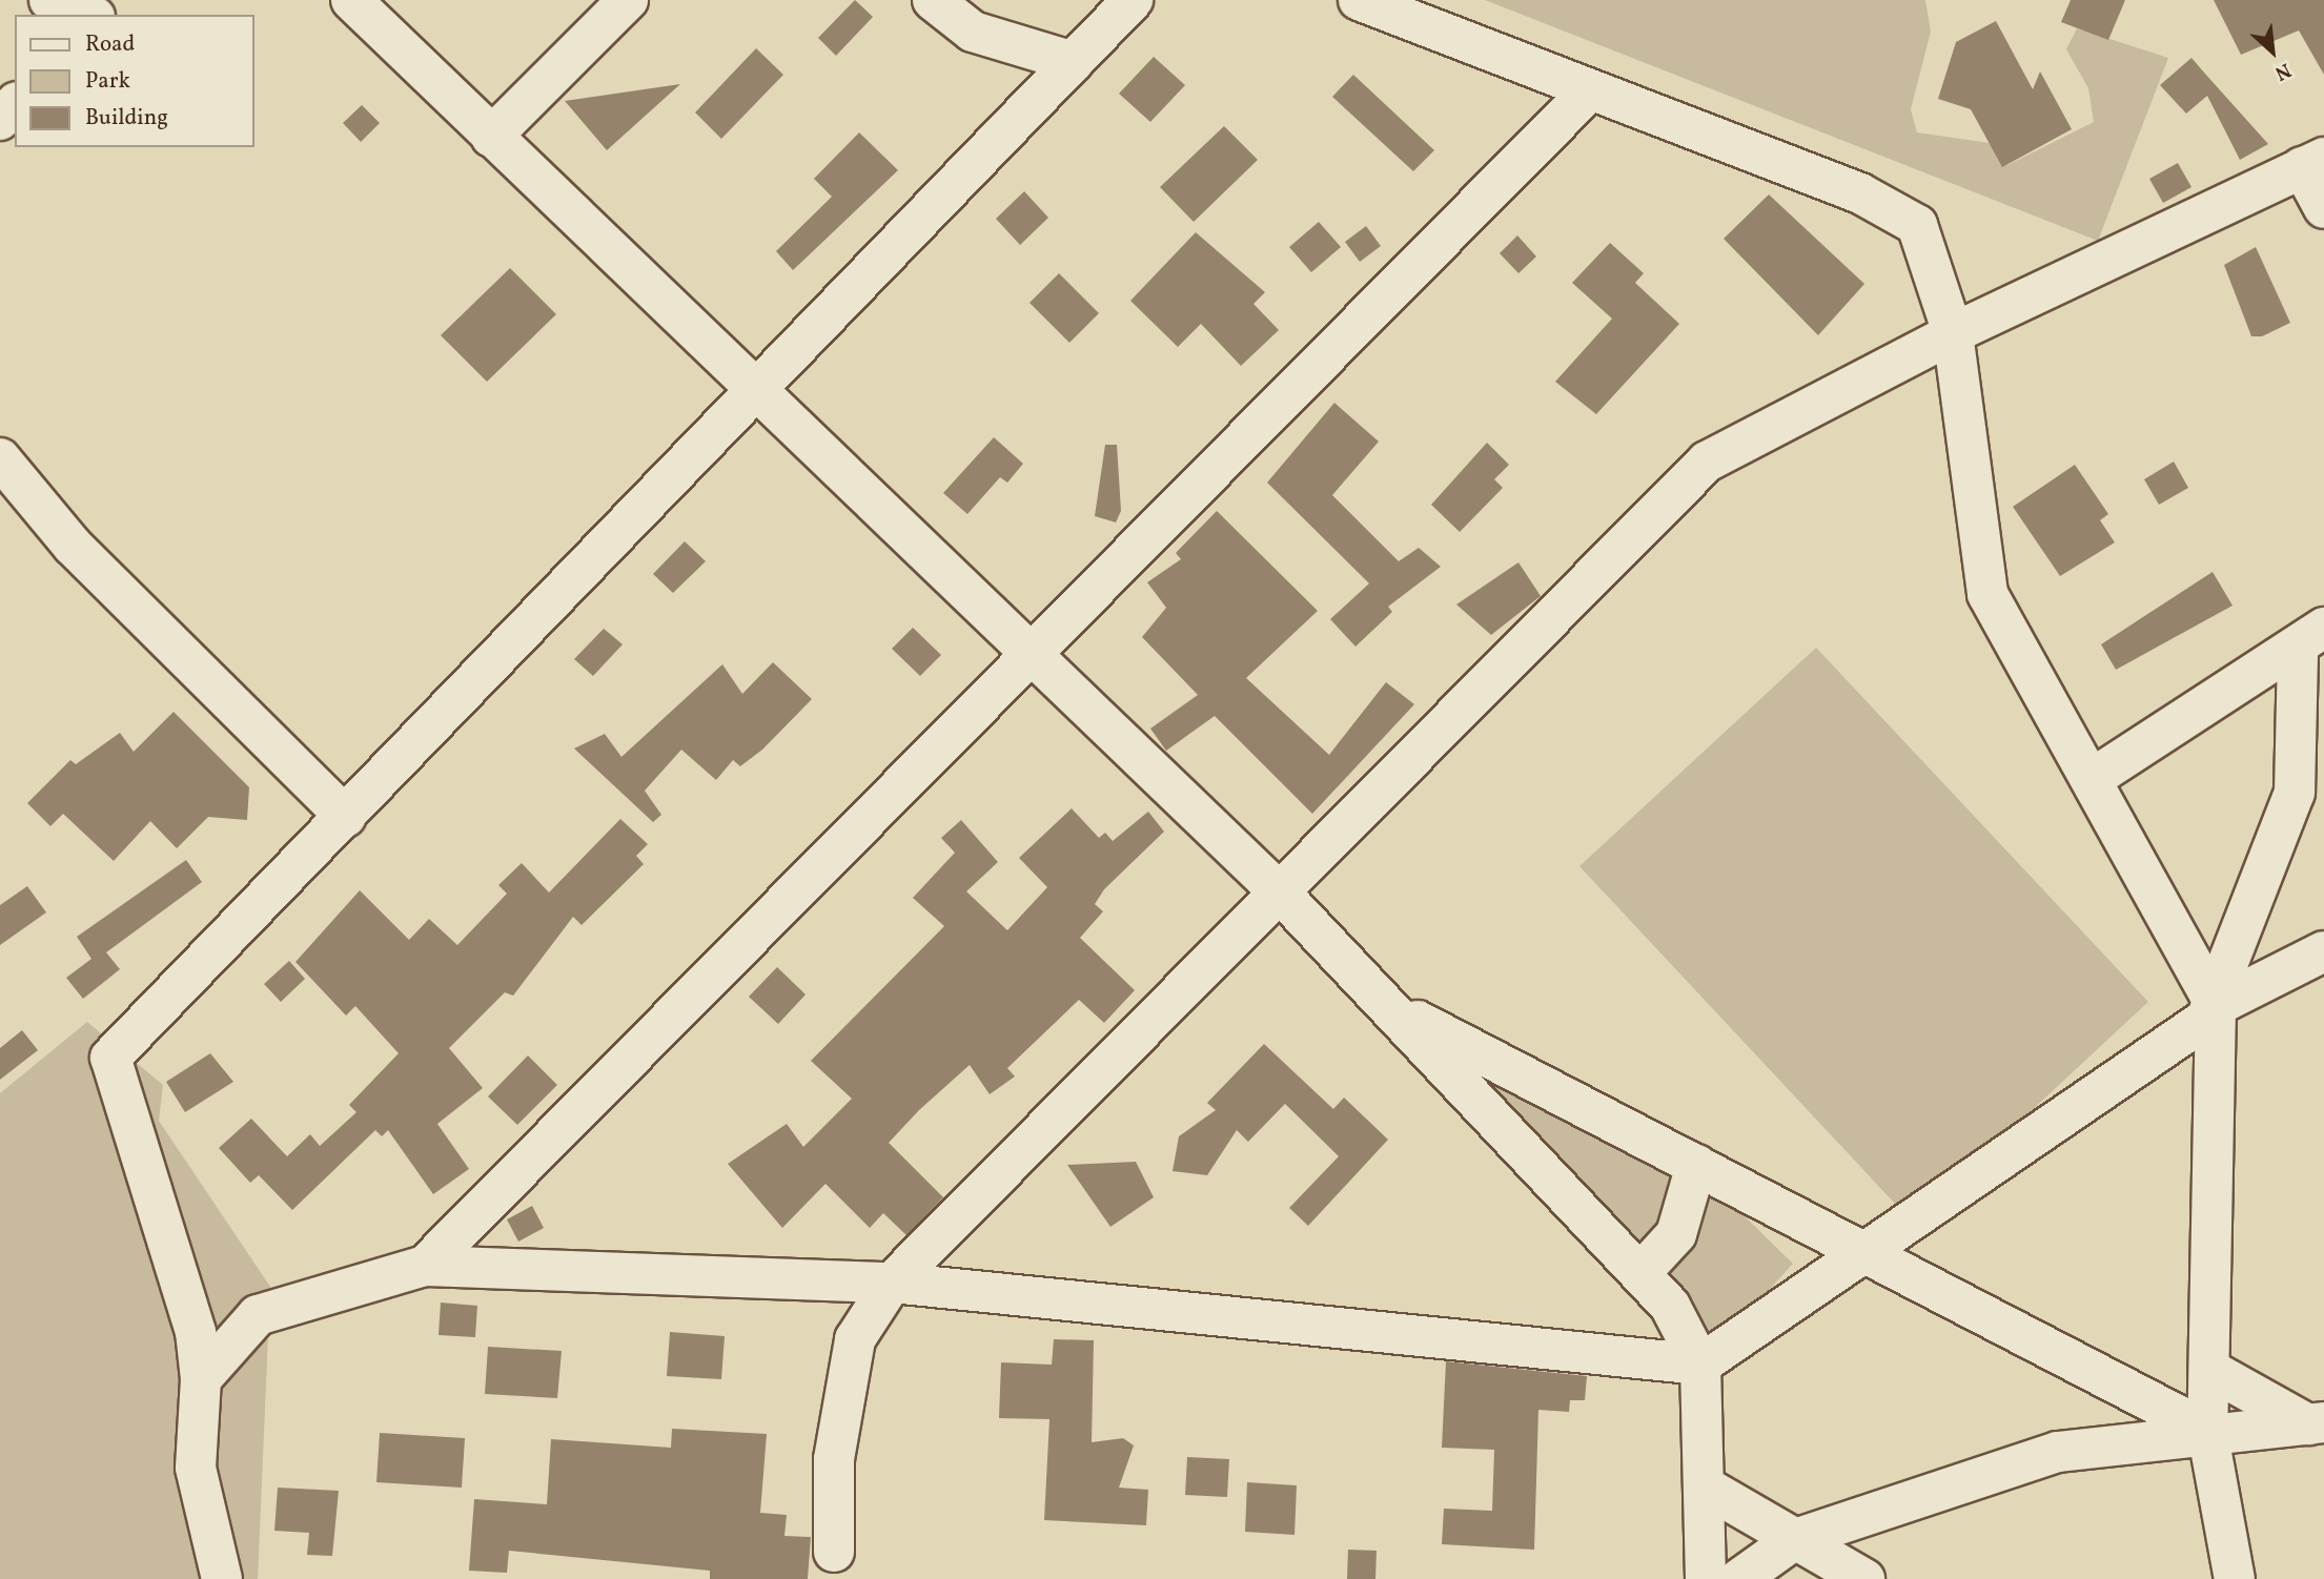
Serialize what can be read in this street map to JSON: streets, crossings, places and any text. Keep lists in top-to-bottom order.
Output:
{
  "legend": ["Road", "Park", "Building"],
  "north": "bottom right"
}
